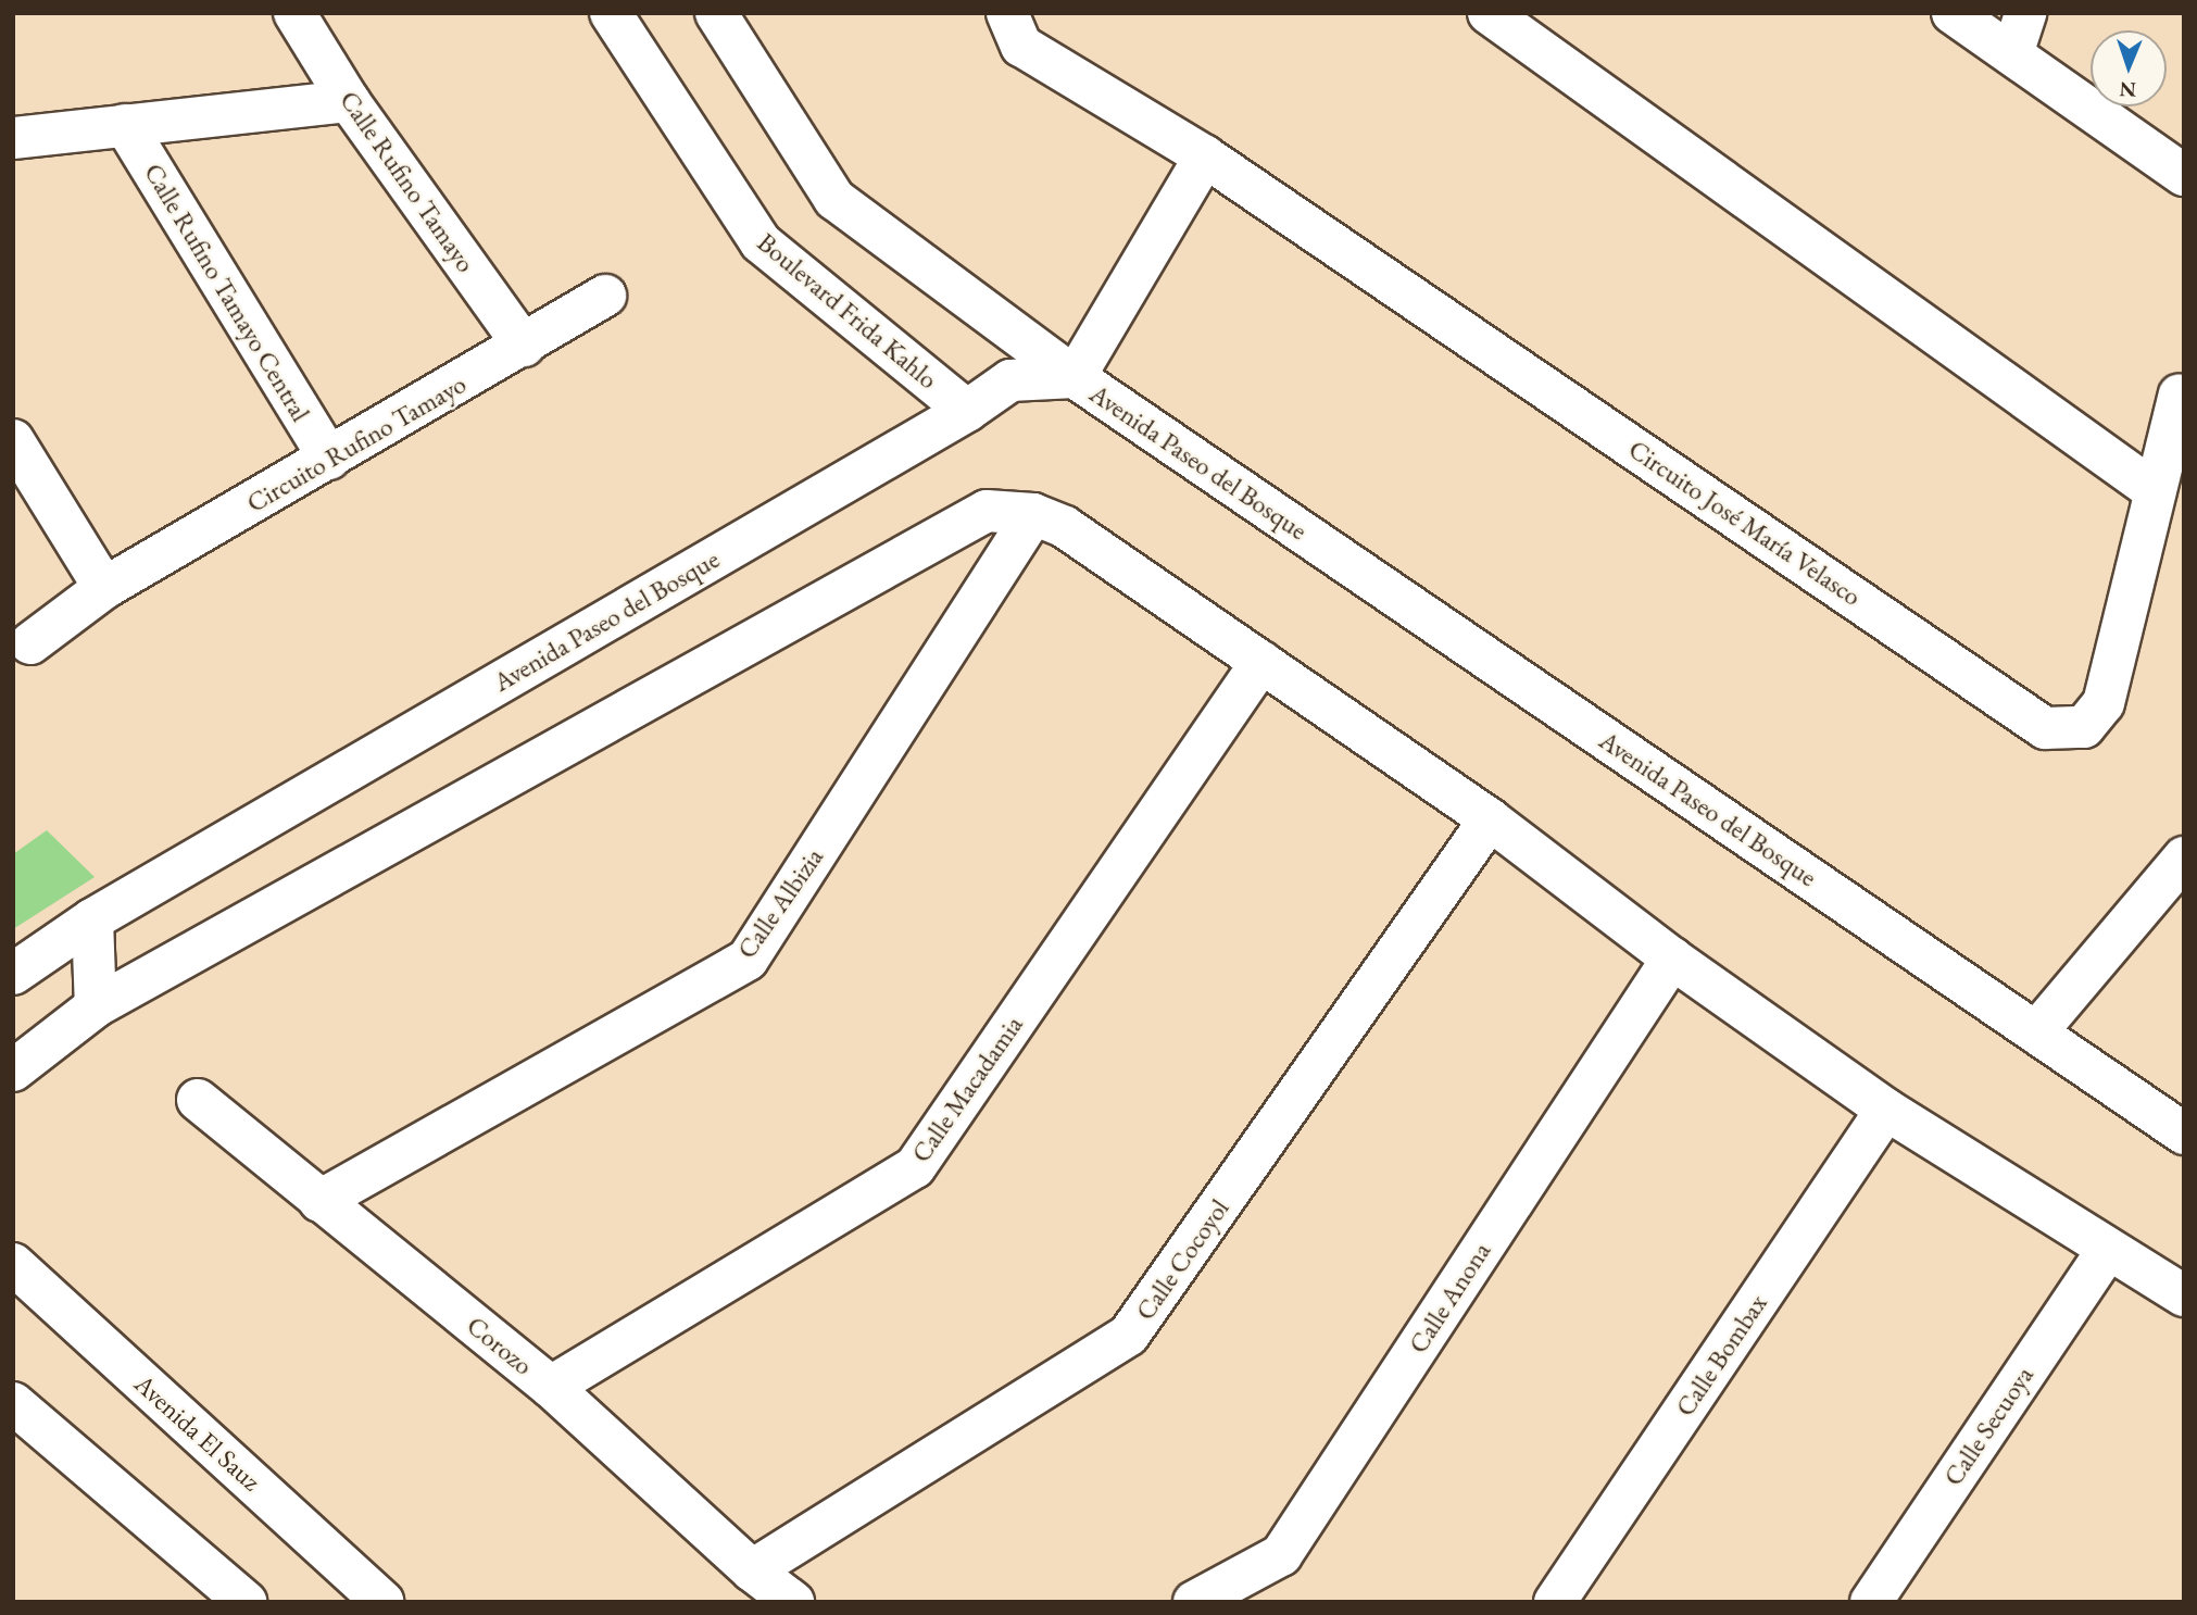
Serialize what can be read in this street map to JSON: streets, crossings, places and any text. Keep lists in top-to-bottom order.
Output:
{
  "streets": {
    "street": [
      "Calle Rufino Tamayo",
      "Calle Rufino Tamayo Central",
      "Boulevard Frida Kahlo",
      "Circuito Rufino Tamayo",
      "Avenida Paseo del Bosque",
      "Circuito José María Velasco",
      "Calle Albizia",
      "Calle Macadamia",
      "Calle Cocoyol",
      "Calle Anona",
      "Corozo",
      "Calle Bombax",
      "Calle Secuoya",
      "Avenida El Sauz"
    ]
  },
  "crossings": [
    ["Calle Rufino Tamayo", "Circuito Rufino Tamayo"],
    ["Calle Rufino Tamayo Central", "Circuito Rufino Tamayo"],
    ["Boulevard Frida Kahlo", "Avenida Paseo del Bosque"],
    ["Calle Albizia", "Corozo"],
    ["Calle Macadamia", "Corozo"],
    ["Calle Cocoyol", "Corozo"]
  ],
  "north": "bottom"
}
